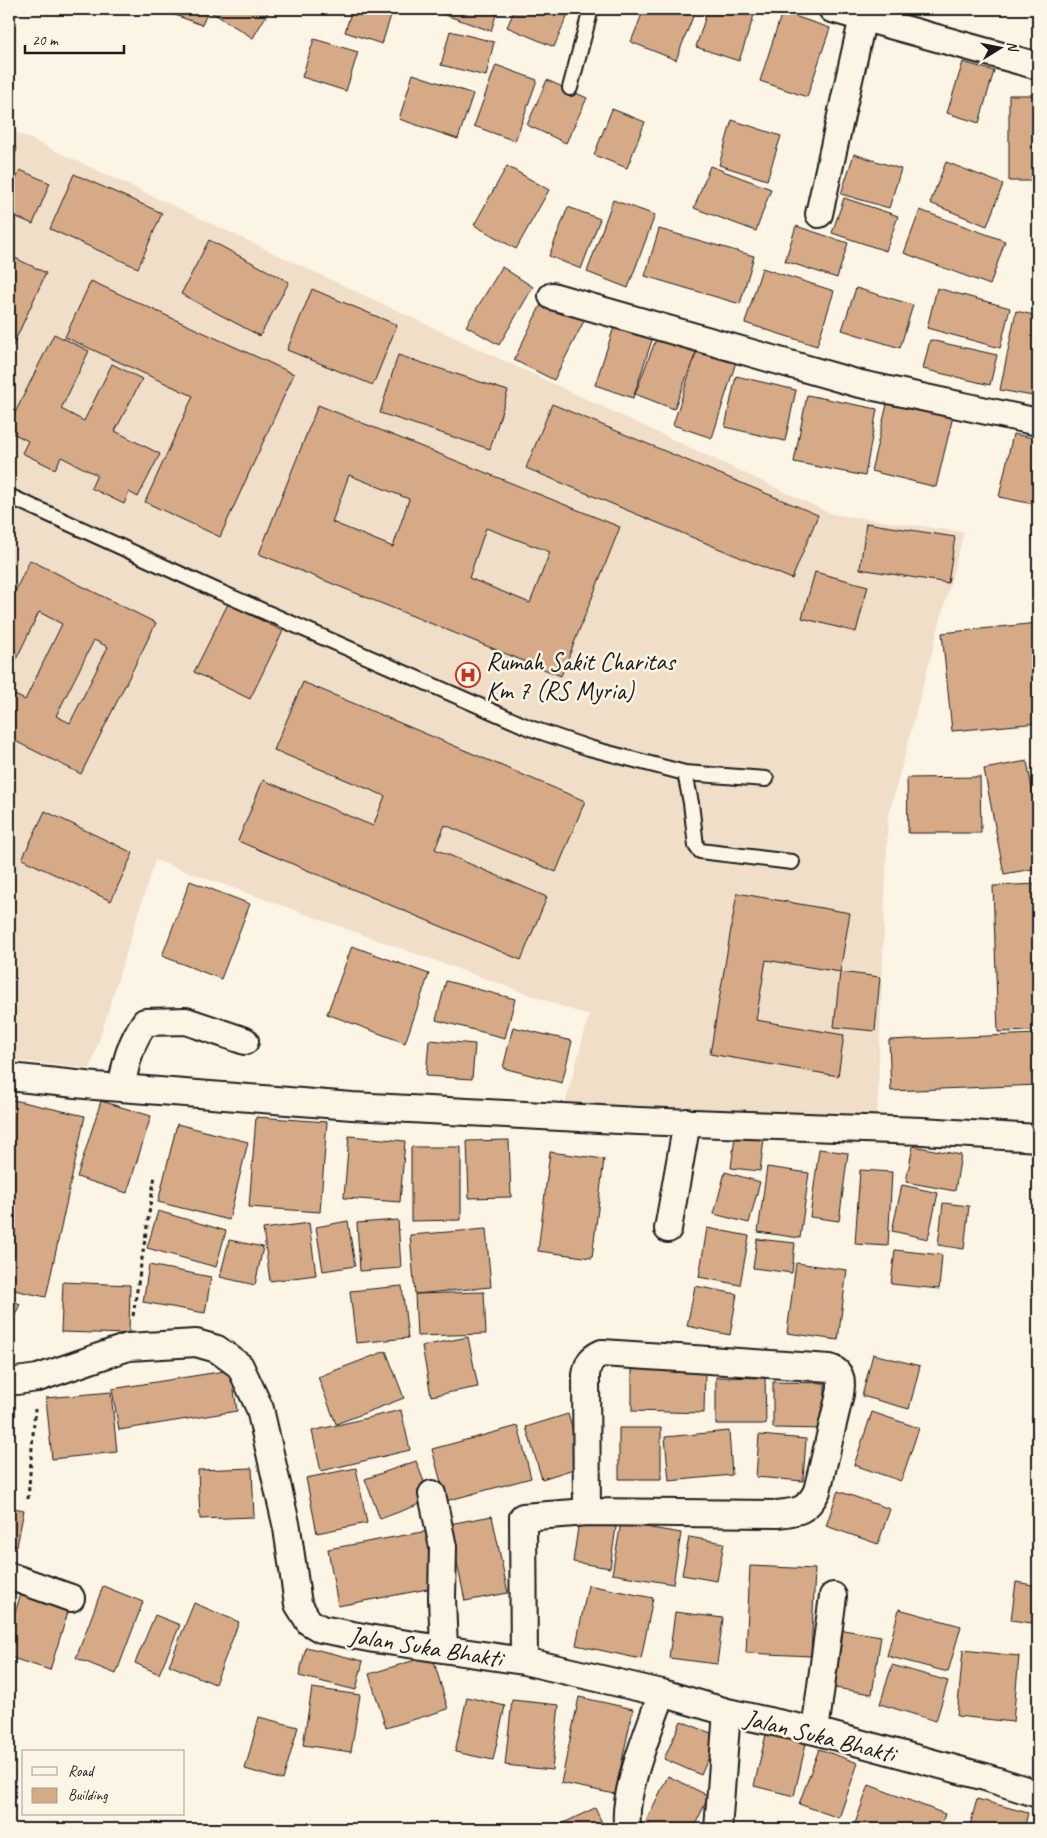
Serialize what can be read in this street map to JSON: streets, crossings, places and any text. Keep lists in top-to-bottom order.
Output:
{
  "streets": {
    "street": ["Jalan Suka Bhakti"]
  },
  "places": {
    "hospital": ["Rumah Sakit Charitas Km 7 (RS Myria)"]
  },
  "legend": ["Road", "Building"],
  "scale_bar": "20 m",
  "north": "right"
}
